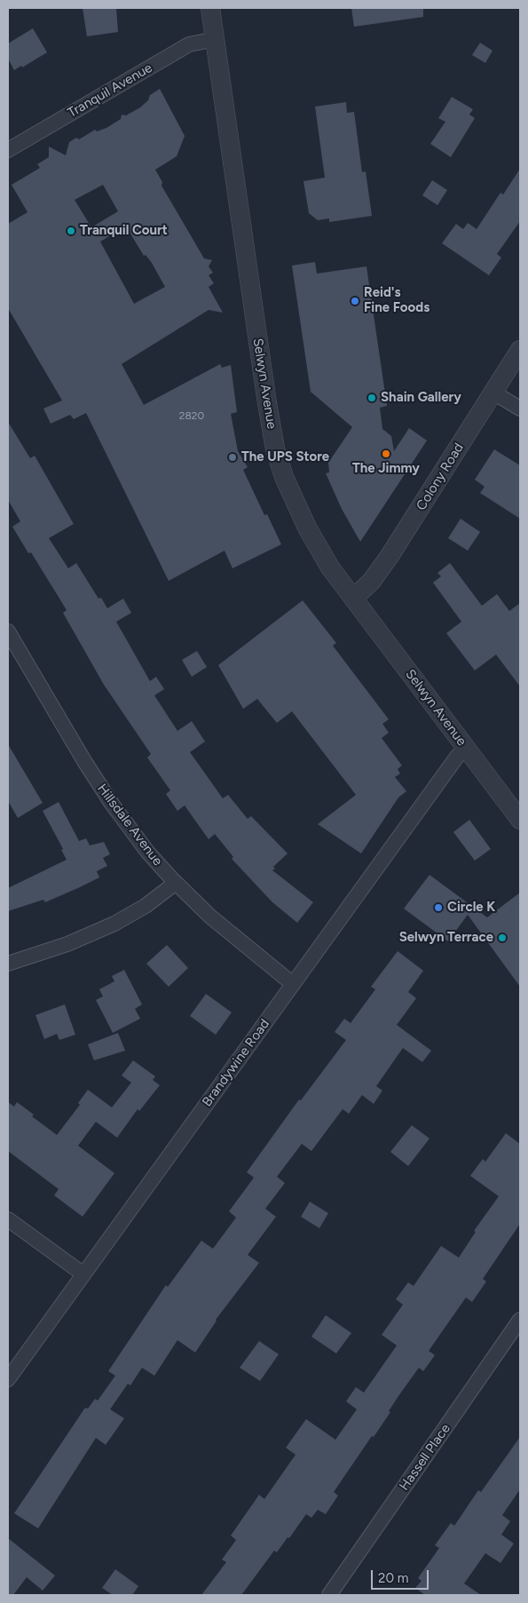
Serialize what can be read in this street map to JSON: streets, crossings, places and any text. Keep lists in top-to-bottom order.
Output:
{
  "streets": {
    "street": [
      "Tranquil Avenue",
      "Selwyn Avenue",
      "Colony Road",
      "Hillsdale Avenue",
      "Brandywine Road",
      "Hassell Place"
    ]
  },
  "crossings": [
    ["Tranquil Avenue", "Selwyn Avenue"],
    ["Selwyn Avenue", "Colony Road"],
    ["Selwyn Avenue", "Brandywine Road"],
    ["Hillsdale Avenue", "Brandywine Road"]
  ],
  "places": [
    "Tranquil Court",
    "Reid's Fine Foods",
    "Shain Gallery",
    "The Jimmy",
    "The UPS Store",
    "Circle K",
    "Selwyn Terrace"
  ],
  "house_numbers": ["2820"],
  "scale_bar": "20 m"
}
